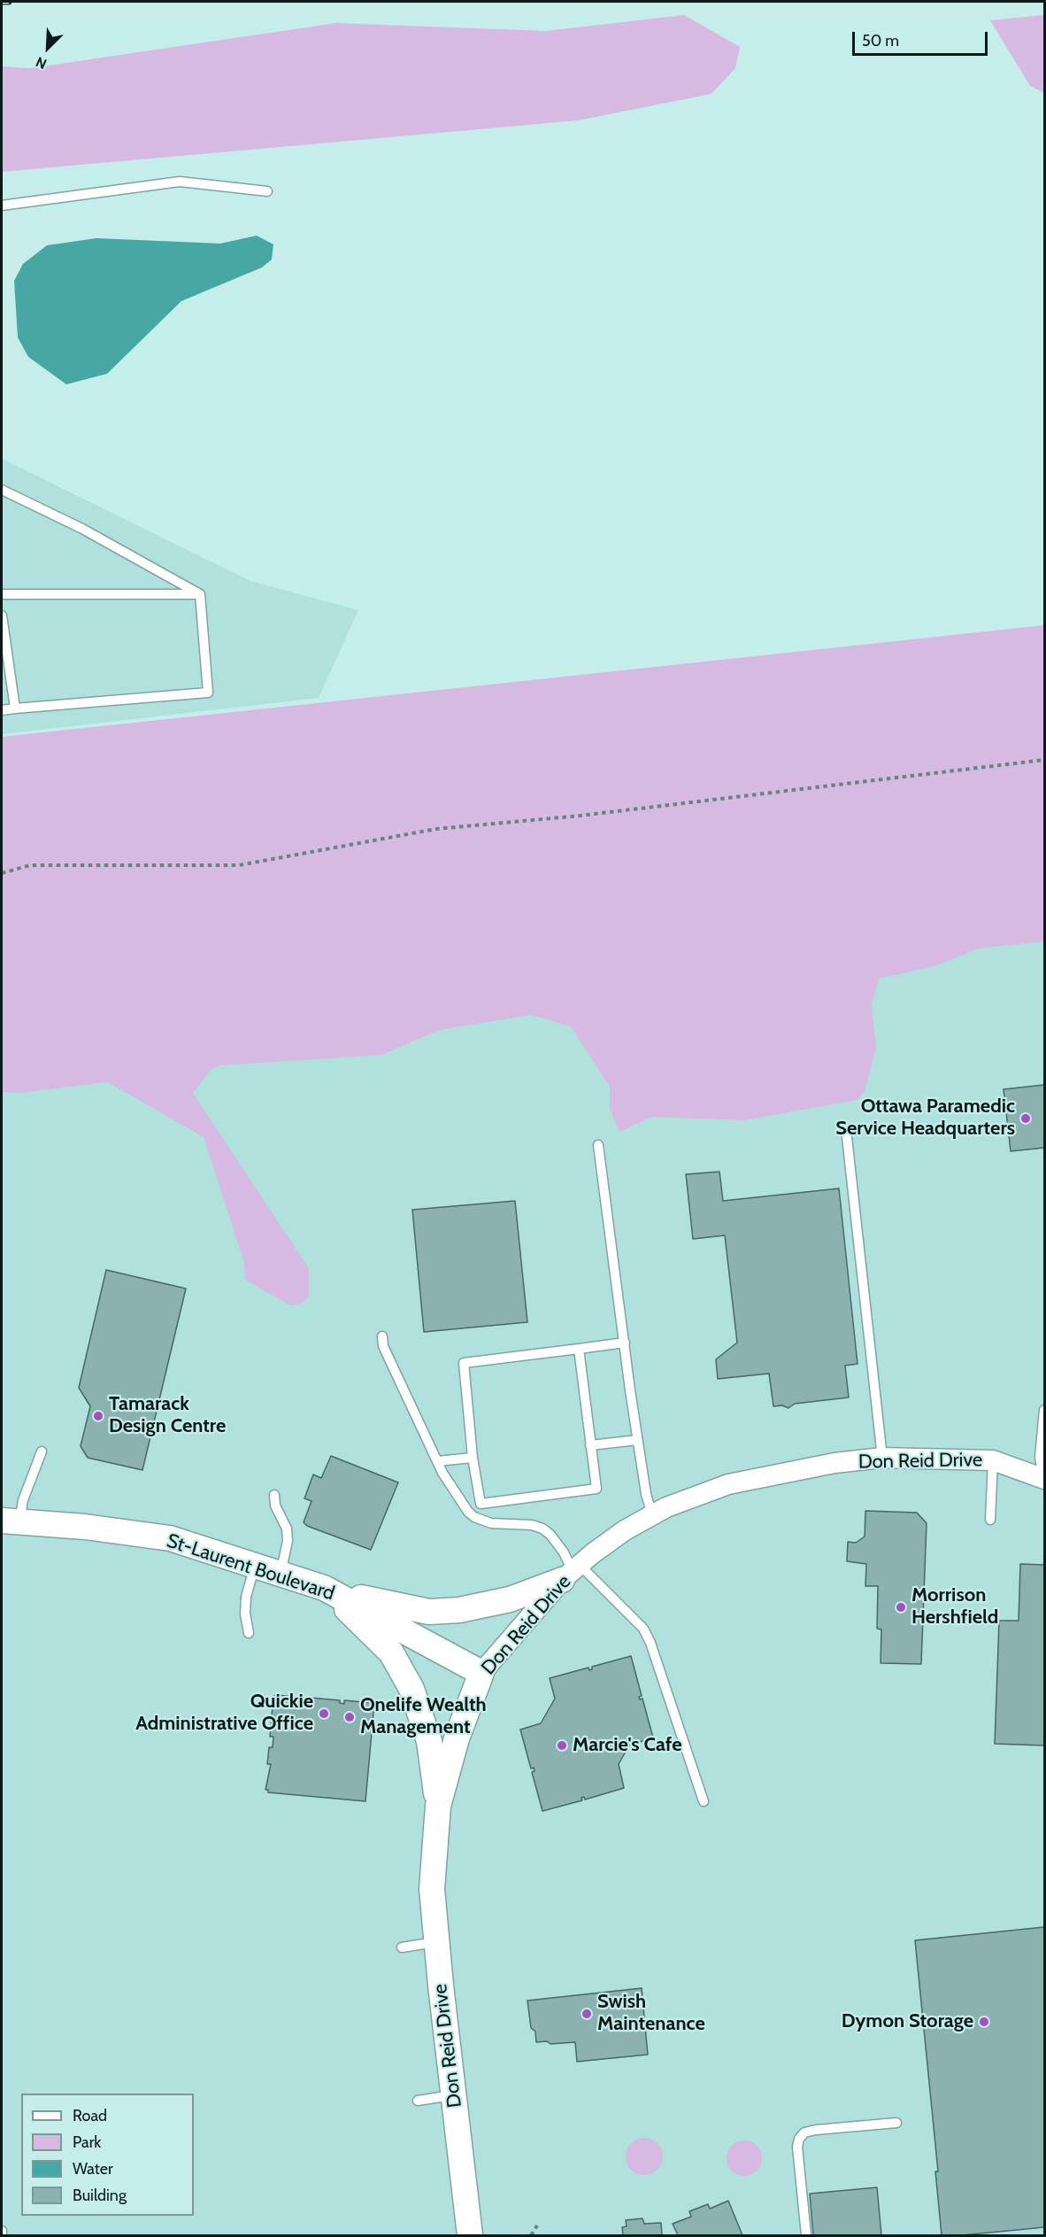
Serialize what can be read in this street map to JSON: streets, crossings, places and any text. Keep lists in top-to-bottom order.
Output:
{
  "streets": {
    "street": ["Don Reid Drive", "St-Laurent Boulevard"]
  },
  "crossings": [
    ["Don Reid Drive", "St-Laurent Boulevard"]
  ],
  "places": [
    "Ottawa Paramedic Service Headquarters",
    "Tamarack Design Centre",
    "Morrison Hershfield",
    "Quickie Administrative Office",
    "Onelife Wealth Management",
    "Marcie's Cafe",
    "Swish Maintenance",
    "Dymon Storage"
  ],
  "legend": [
    "Road",
    "Park",
    "Water",
    "Building"
  ],
  "scale_bar": "50 m",
  "north": "bottom left"
}
